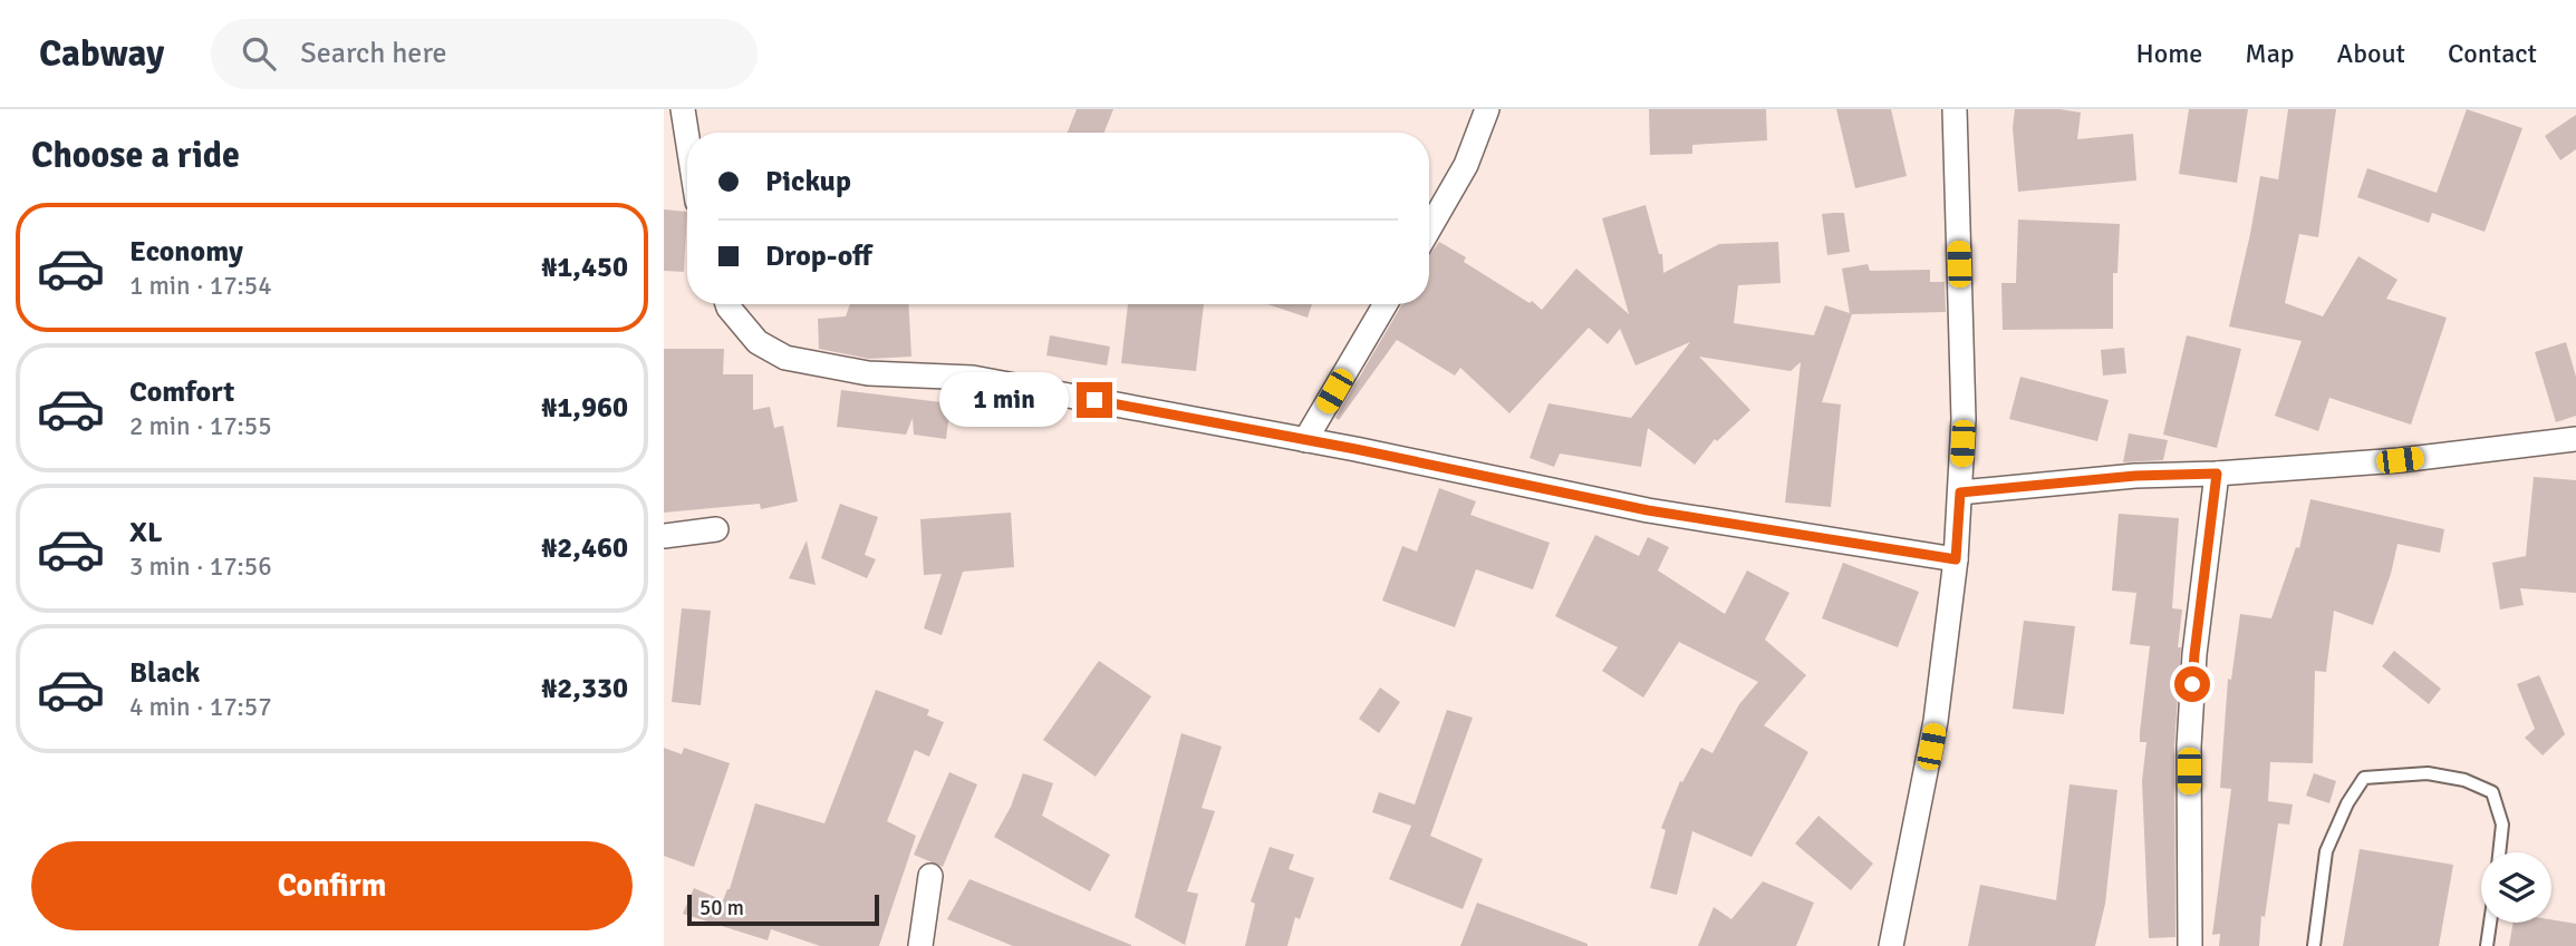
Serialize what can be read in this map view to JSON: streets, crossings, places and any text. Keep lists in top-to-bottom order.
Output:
{
  "scale_bar": "50 m",
  "page": {
    "header": "Cabway",
    "search": "Search here",
    "nav": [
      "Home",
      "Map",
      "About",
      "Contact"
    ],
    "heading": "Choose a ride",
    "banner": ["Pickup", "Drop-off"],
    "list": [
      {
        "name": "Economy",
        "note": "1 min · 17:54",
        "value": "₦1,450"
      },
      {
        "name": "Comfort",
        "note": "2 min · 17:55",
        "value": "₦1,960"
      },
      {
        "name": "XL",
        "note": "3 min · 17:56",
        "value": "₦2,460"
      },
      {
        "name": "Black",
        "note": "4 min · 17:57",
        "value": "₦2,330"
      }
    ],
    "bubble": "1 min",
    "buttons": "Confirm",
    "scale": "50 m"
  }
}
